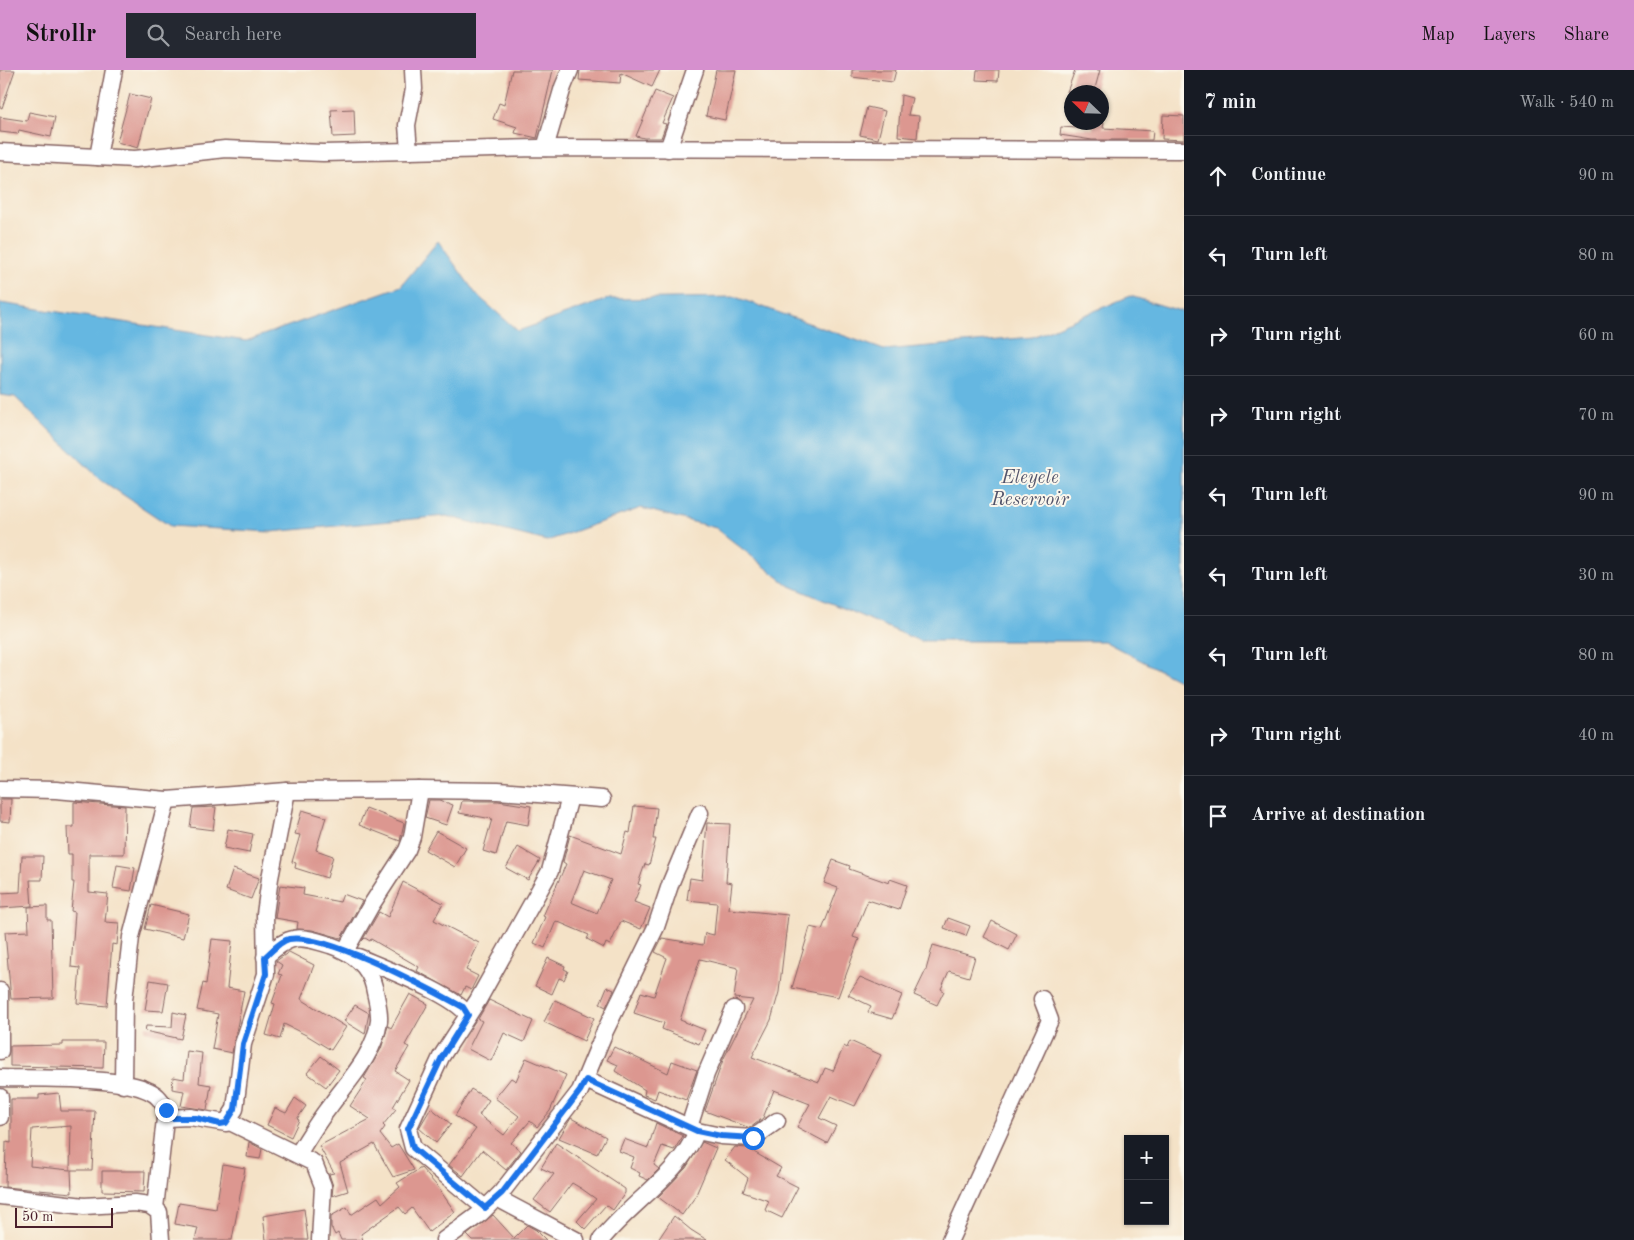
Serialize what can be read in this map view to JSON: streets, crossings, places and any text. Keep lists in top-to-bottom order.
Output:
{
  "water": ["Eleyele Reservoir"],
  "scale_bar": "50 m",
  "north": "top left",
  "page": {
    "header": "Strollr",
    "search": "Search here",
    "nav": ["Map", "Layers", "Share"],
    "heading": ["7 min", "Walk · 540 m"],
    "list": [
      ["Continue", "90 m"],
      ["Turn left", "80 m"],
      ["Turn right", "60 m"],
      ["Turn right", "70 m"],
      ["Turn left", "90 m"],
      ["Turn left", "30 m"],
      ["Turn left", "80 m"],
      ["Turn right", "40 m"],
      "Arrive at destination"
    ],
    "map_buttons": ["+", "−"],
    "scale": "50 m"
  }
}
